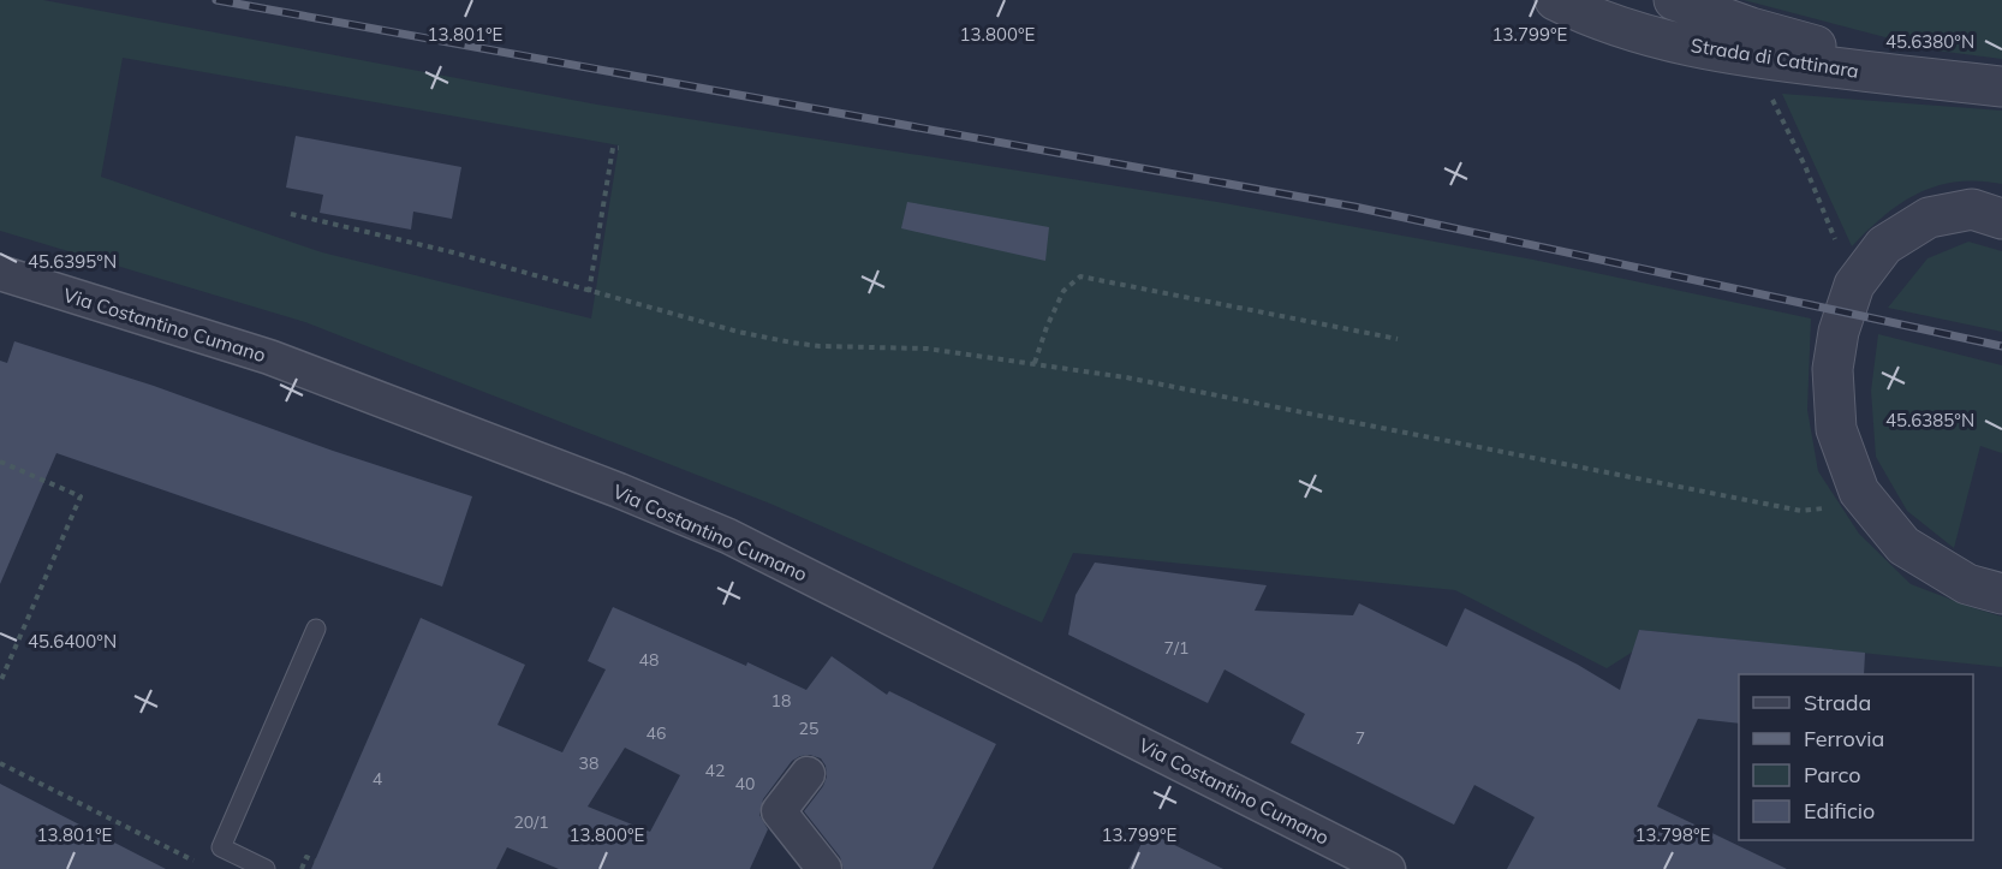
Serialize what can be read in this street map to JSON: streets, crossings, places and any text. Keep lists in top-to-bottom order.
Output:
{
  "streets": {
    "street": ["Strada di Cattinara", "Via Costantino Cumano"]
  },
  "house_numbers": [
    "7/1",
    "48",
    "18",
    "25",
    "46",
    "7",
    "38",
    "42",
    "4",
    "40",
    "20/1"
  ],
  "legend": [
    "Strada",
    "Ferrovia",
    "Parco",
    "Edificio"
  ],
  "coordinates": [
    "13.801°E",
    "13.800°E",
    "13.799°E",
    "45.6380°N",
    "45.6395°N",
    "45.6385°N",
    "45.6400°N",
    "13.798°E"
  ]
}
